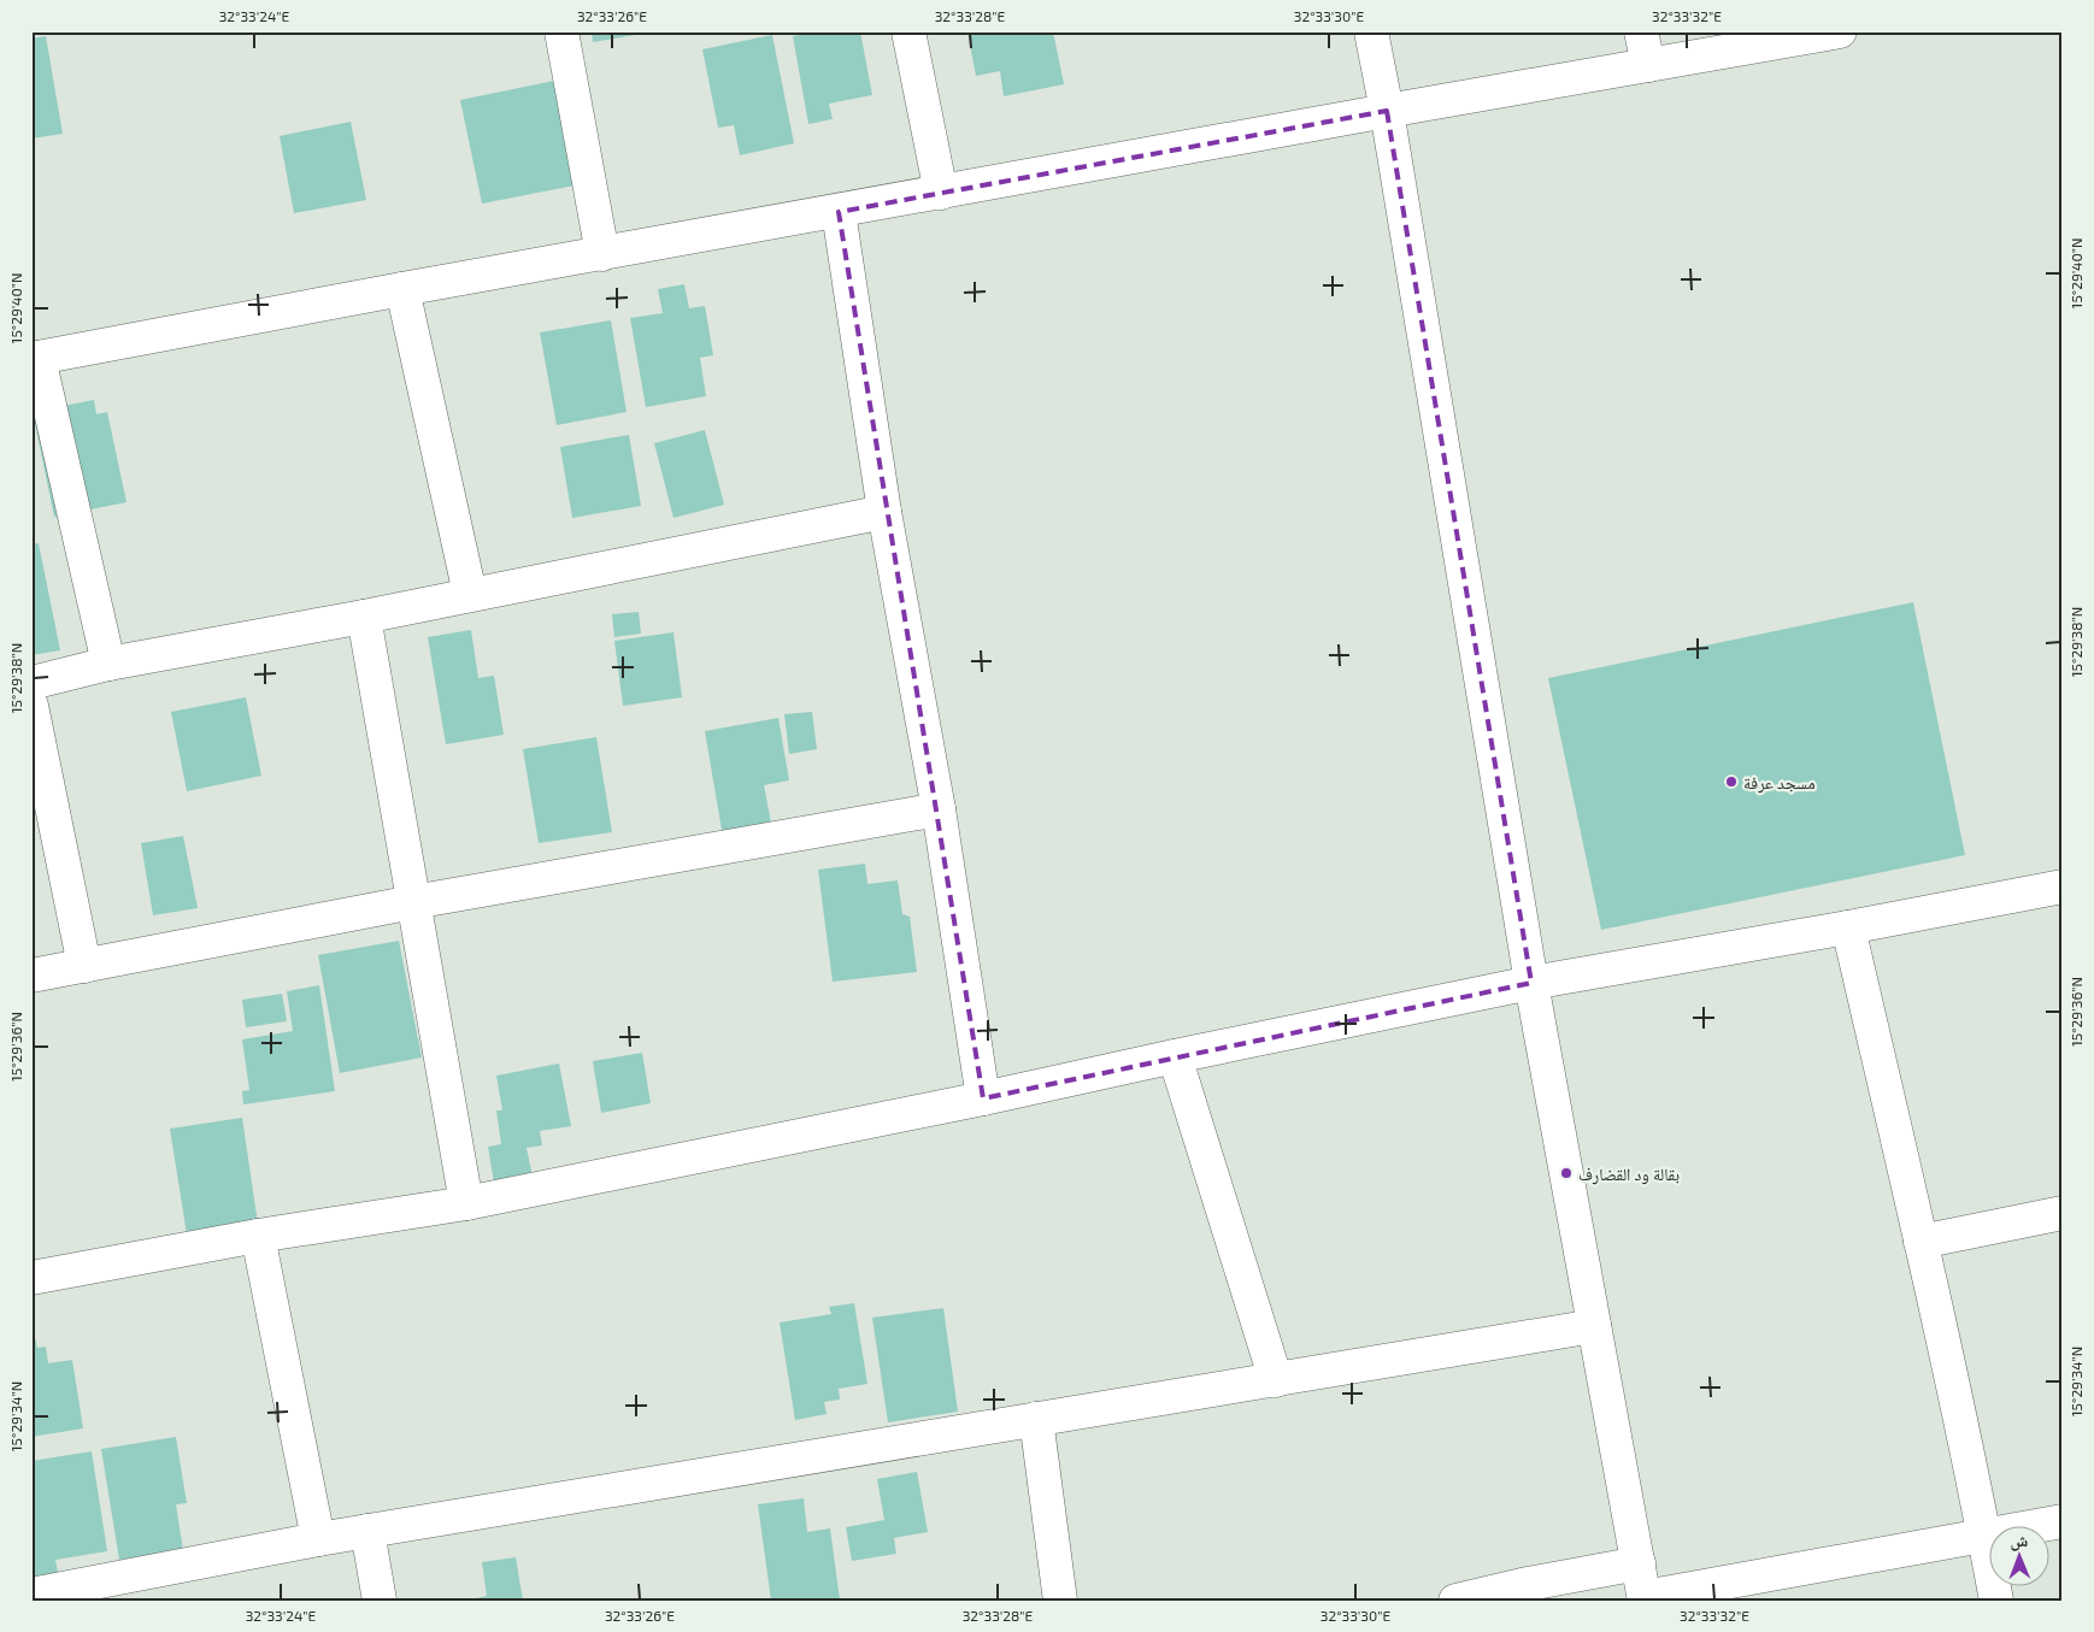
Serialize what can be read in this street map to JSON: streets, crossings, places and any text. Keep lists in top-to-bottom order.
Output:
{
  "places": ["مسجد عرفة", "بقالة ود القضارف"],
  "north": "top",
  "coordinates": [
    "32°33'24\"E",
    "32°33'26\"E",
    "32°33'28\"E",
    "32°33'30\"E",
    "32°33'32\"E",
    "15°29'40\"N",
    "15°29'38\"N",
    "15°29'36\"N",
    "15°29'34\"N"
  ]
}
